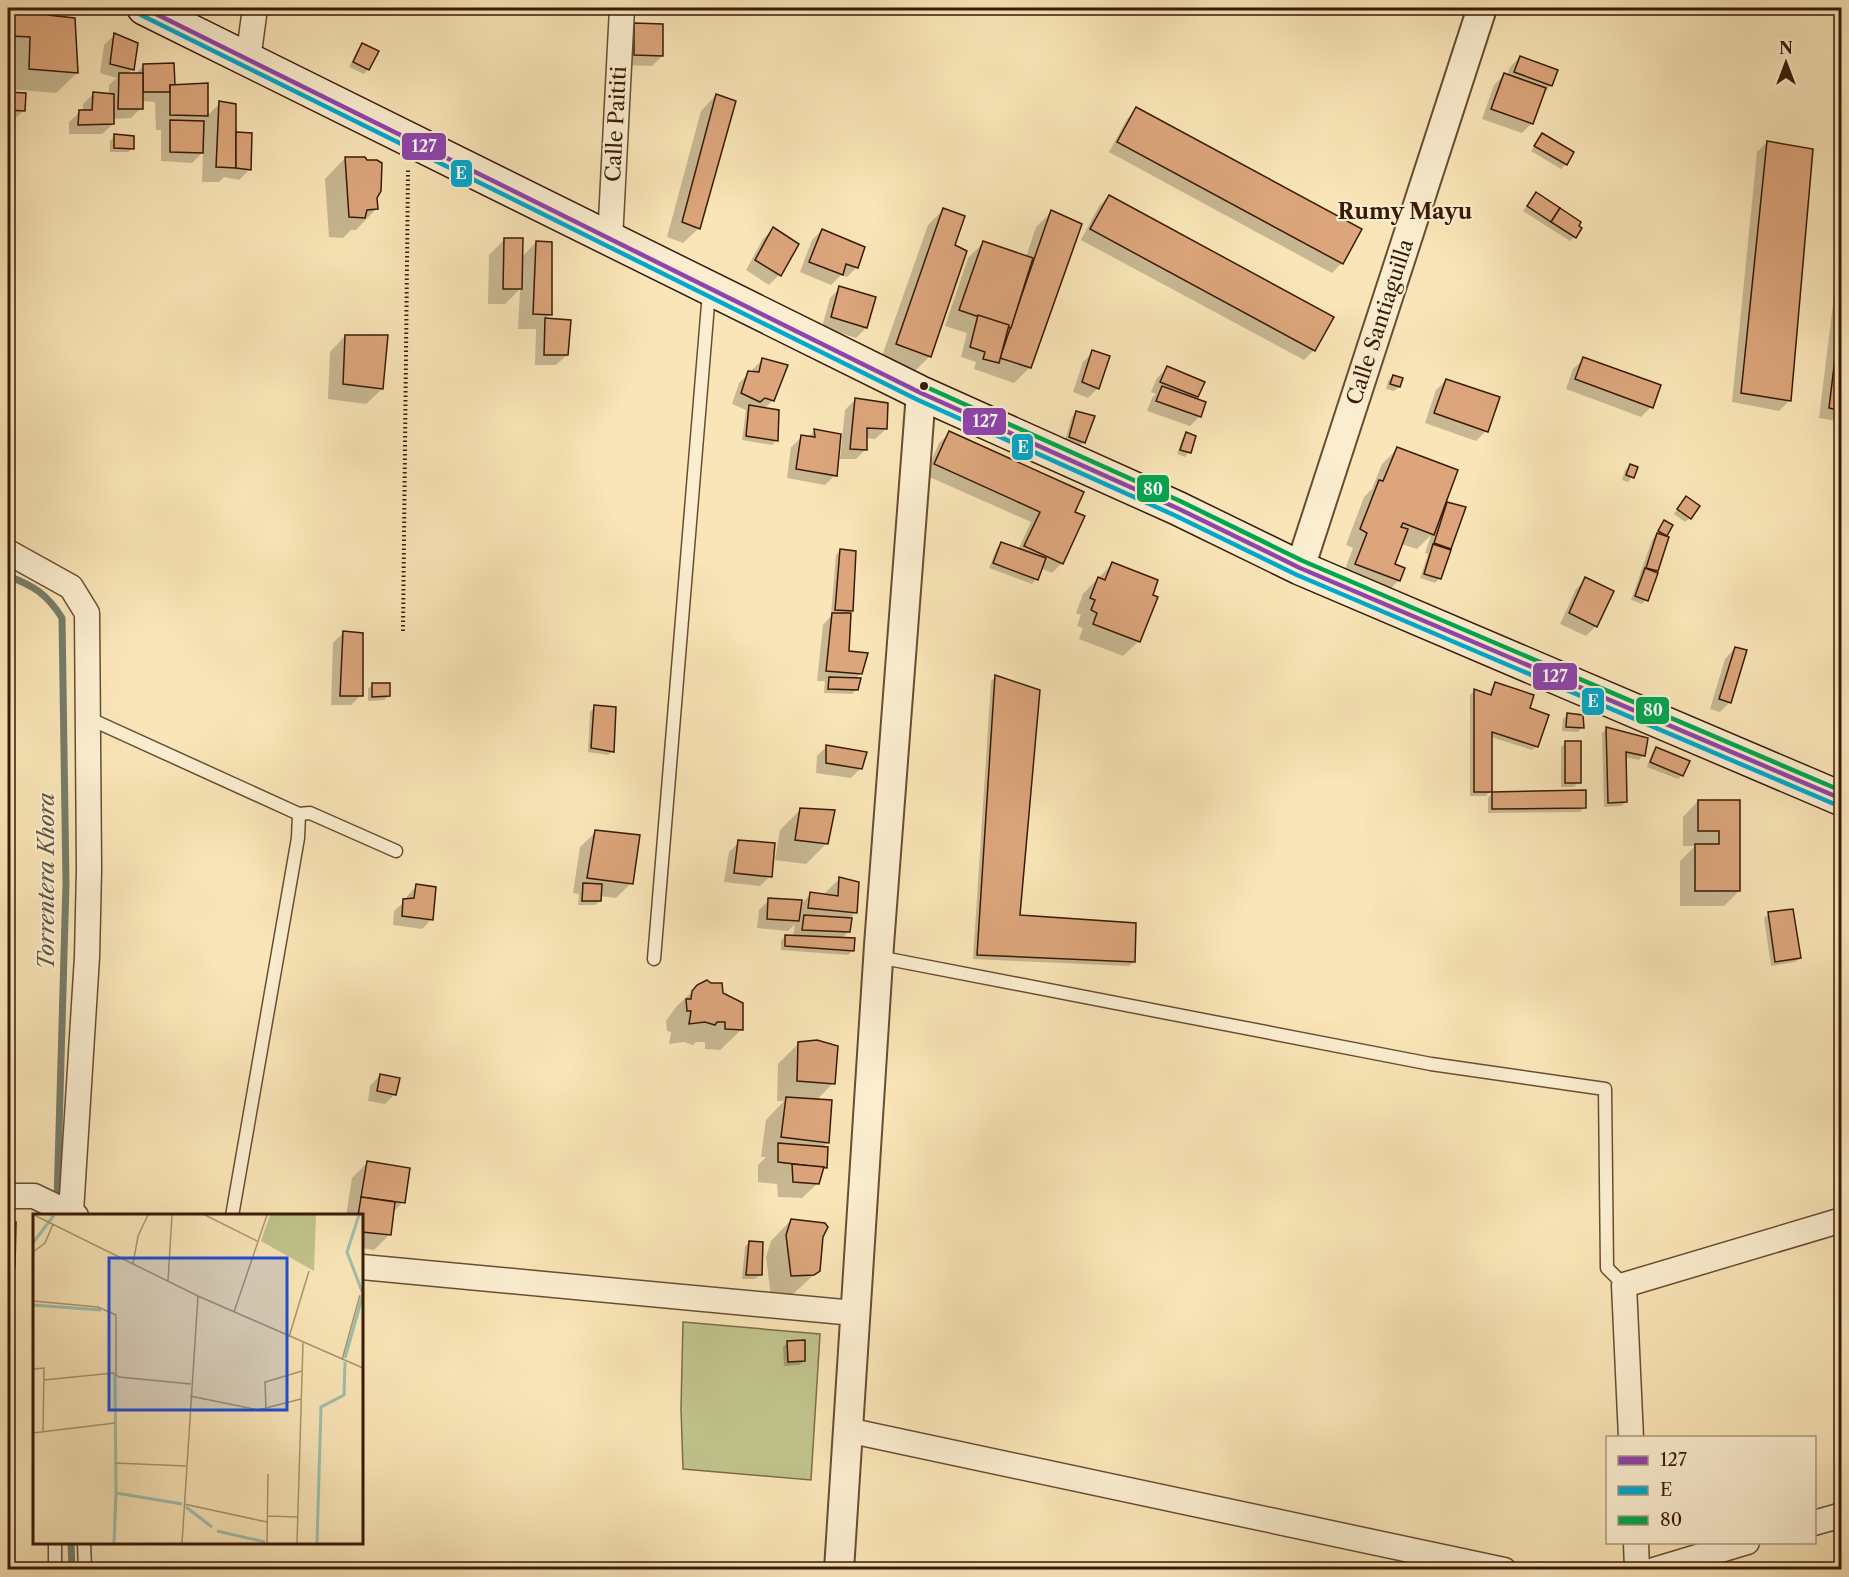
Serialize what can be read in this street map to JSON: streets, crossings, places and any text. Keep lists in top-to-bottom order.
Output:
{
  "streets": {
    "street": ["Calle Paititi", "Calle Santiaguilla"]
  },
  "districts": ["Rumy Mayu"],
  "water": ["Torrentera Khora"],
  "lines": ["transit line 127", "transit line E", "transit line 80"],
  "legend": ["127", "E", "80"],
  "north": "top"
}
